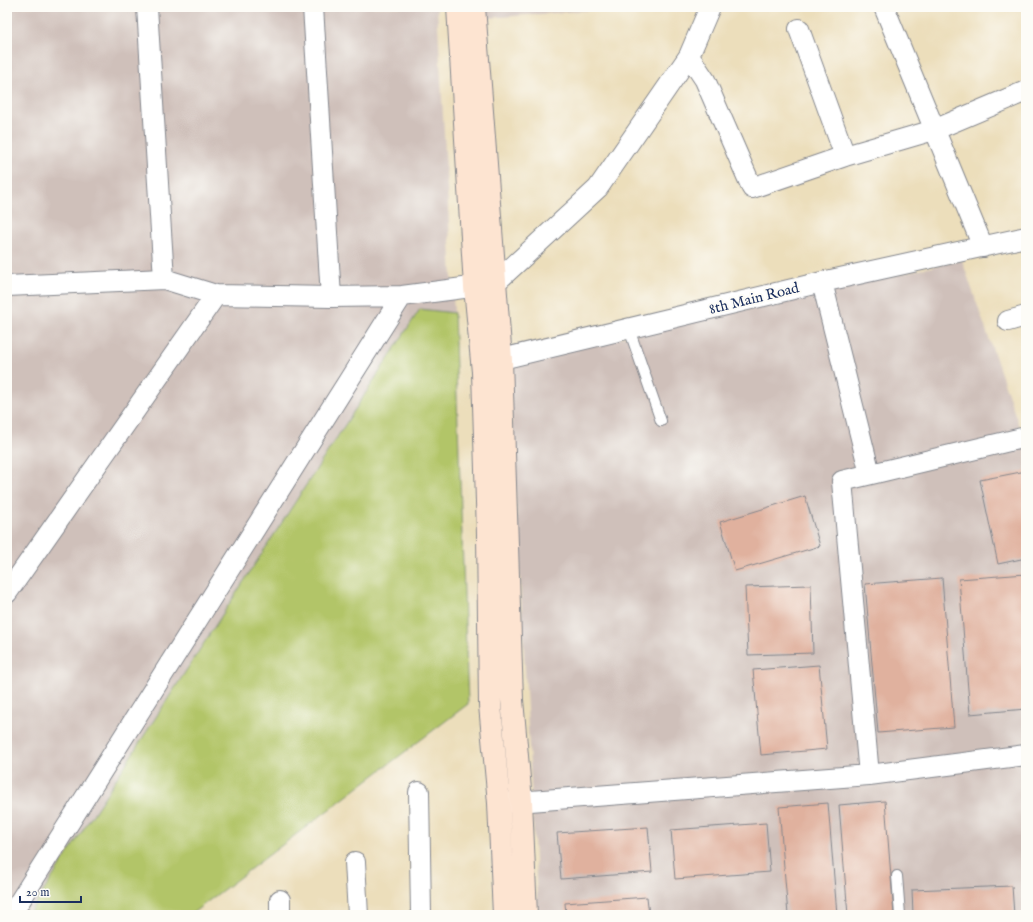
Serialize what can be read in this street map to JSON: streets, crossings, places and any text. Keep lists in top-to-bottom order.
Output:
{
  "streets": {
    "street": ["8th Main Road"]
  },
  "scale_bar": "20 m"
}
